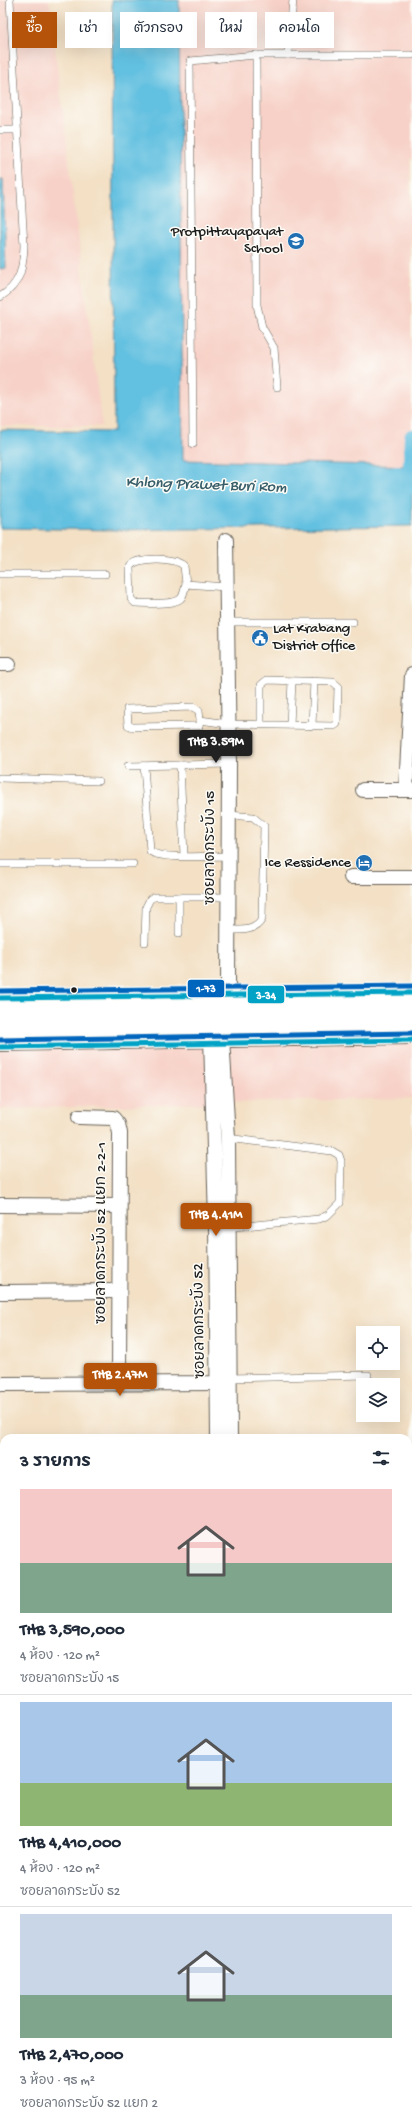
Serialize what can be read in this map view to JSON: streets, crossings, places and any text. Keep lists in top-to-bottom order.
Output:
{
  "streets": {
    "street": ["ซอยลาดกระบัง 15", "ซอยลาดกระบัง 52 แยก 2-2-1", "ซอยลาดกระบัง 52"]
  },
  "water": ["Khlong Prawet Buri Rom"],
  "places": {
    "school or university": ["Protpittayapayat School"],
    "public building": ["Lat Krabang District Office"],
    "hotel": ["Ice Ressidence"]
  },
  "lines": ["transit line 1-73", "transit line 3-34"],
  "page": {
    "chip": [
      "ซื้อ",
      "เช่า",
      "ตัวกรอง",
      "ใหม่",
      "คอนโด"
    ],
    "price": ["THB 3.59M", "THB 4.41M", "THB 2.47M"],
    "heading": "3 รายการ",
    "list": [
      {
        "name": "THB 3,590,000",
        "note": "4 ห้อง · 120 m² · ซอยลาดกระบัง 15"
      },
      {
        "name": "THB 4,410,000",
        "note": "4 ห้อง · 120 m² · ซอยลาดกระบัง 52"
      },
      {
        "name": "THB 2,470,000",
        "note": "3 ห้อง · 95 m² · ซอยลาดกระบัง 52 แยก 2"
      }
    ]
  }
}
